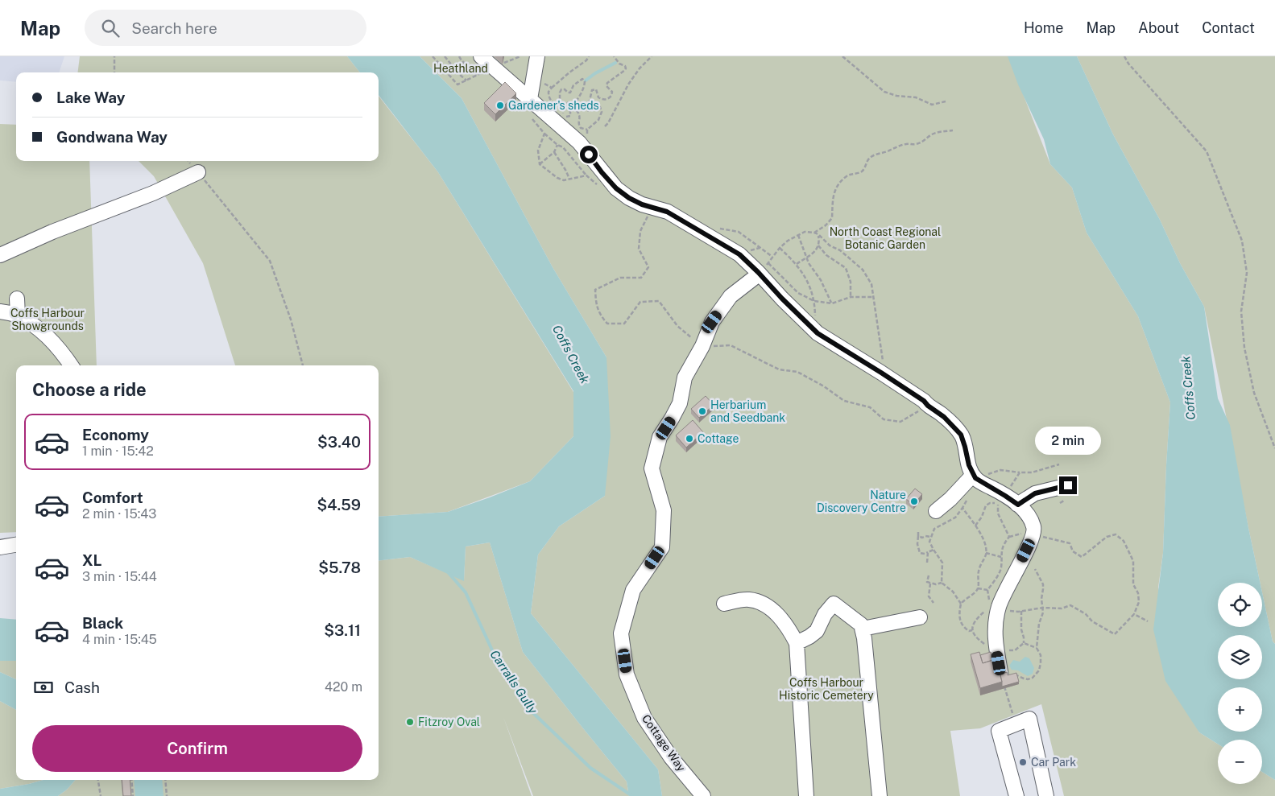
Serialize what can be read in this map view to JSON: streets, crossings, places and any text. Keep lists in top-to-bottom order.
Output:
{
  "streets": {
    "lane": ["Cottage Way"]
  },
  "water": ["Coffs Creek", "Carralls Gully"],
  "parks": [
    "Heathland",
    "North Coast Regional Botanic Garden",
    "Coffs Harbour Showgrounds",
    "Coffs Harbour Historic Cemetery"
  ],
  "places": [
    "Gardener's sheds",
    "Herbarium and Seedbank",
    "Cottage",
    "Nature Discovery Centre",
    "Fitzroy Oval",
    "Car Park"
  ],
  "page": {
    "header": "Map",
    "search": "Search here",
    "nav": [
      "Home",
      "Map",
      "About",
      "Contact"
    ],
    "banner": ["Lake Way", "Gondwana Way"],
    "heading": "Choose a ride",
    "list": [
      {
        "name": "Economy",
        "note": "1 min · 15:42",
        "value": "$3.40"
      },
      {
        "name": "Comfort",
        "note": "2 min · 15:43",
        "value": "$4.59"
      },
      {
        "name": "XL",
        "note": "3 min · 15:44",
        "value": "$5.78"
      },
      {
        "name": "Black",
        "note": "4 min · 15:45",
        "value": "$3.11"
      }
    ],
    "bubble": "2 min",
    "map_buttons": ["+", "−"],
    "pay": ["Cash", "420 m"],
    "buttons": "Confirm"
  }
}
